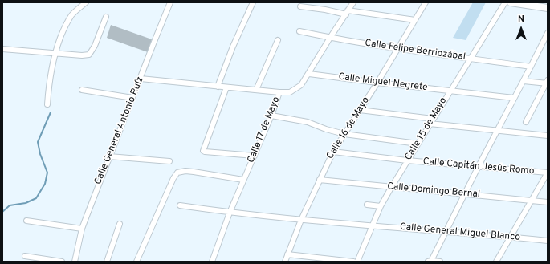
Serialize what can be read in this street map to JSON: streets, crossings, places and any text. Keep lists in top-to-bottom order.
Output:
{
  "streets": {
    "street": [
      "Calle Felipe Berriozábal",
      "Calle Miguel Negrete",
      "Calle 16 de Mayo",
      "Calle 15 de Mayo",
      "Calle 17 de Mayo",
      "Calle General Antonio Ruíz",
      "Calle Capitán Jesús Romo",
      "Calle Domingo Bernal",
      "Calle General Miguel Blanco"
    ]
  },
  "crossings": [
    ["Calle Felipe Berriozábal", "Calle 16 de Mayo"],
    ["Calle Felipe Berriozábal", "Calle 15 de Mayo"],
    ["Calle Felipe Berriozábal", "Calle 17 de Mayo"],
    ["Calle Miguel Negrete", "Calle 16 de Mayo"],
    ["Calle Miguel Negrete", "Calle 15 de Mayo"],
    ["Calle Miguel Negrete", "Calle 17 de Mayo"],
    ["Calle 16 de Mayo", "Calle Capitán Jesús Romo"],
    ["Calle 16 de Mayo", "Calle Domingo Bernal"],
    ["Calle 16 de Mayo", "Calle General Miguel Blanco"],
    ["Calle 15 de Mayo", "Calle Capitán Jesús Romo"],
    ["Calle 15 de Mayo", "Calle Domingo Bernal"],
    ["Calle 15 de Mayo", "Calle General Miguel Blanco"],
    ["Calle 17 de Mayo", "Calle General Miguel Blanco"]
  ],
  "north": "top"
}
